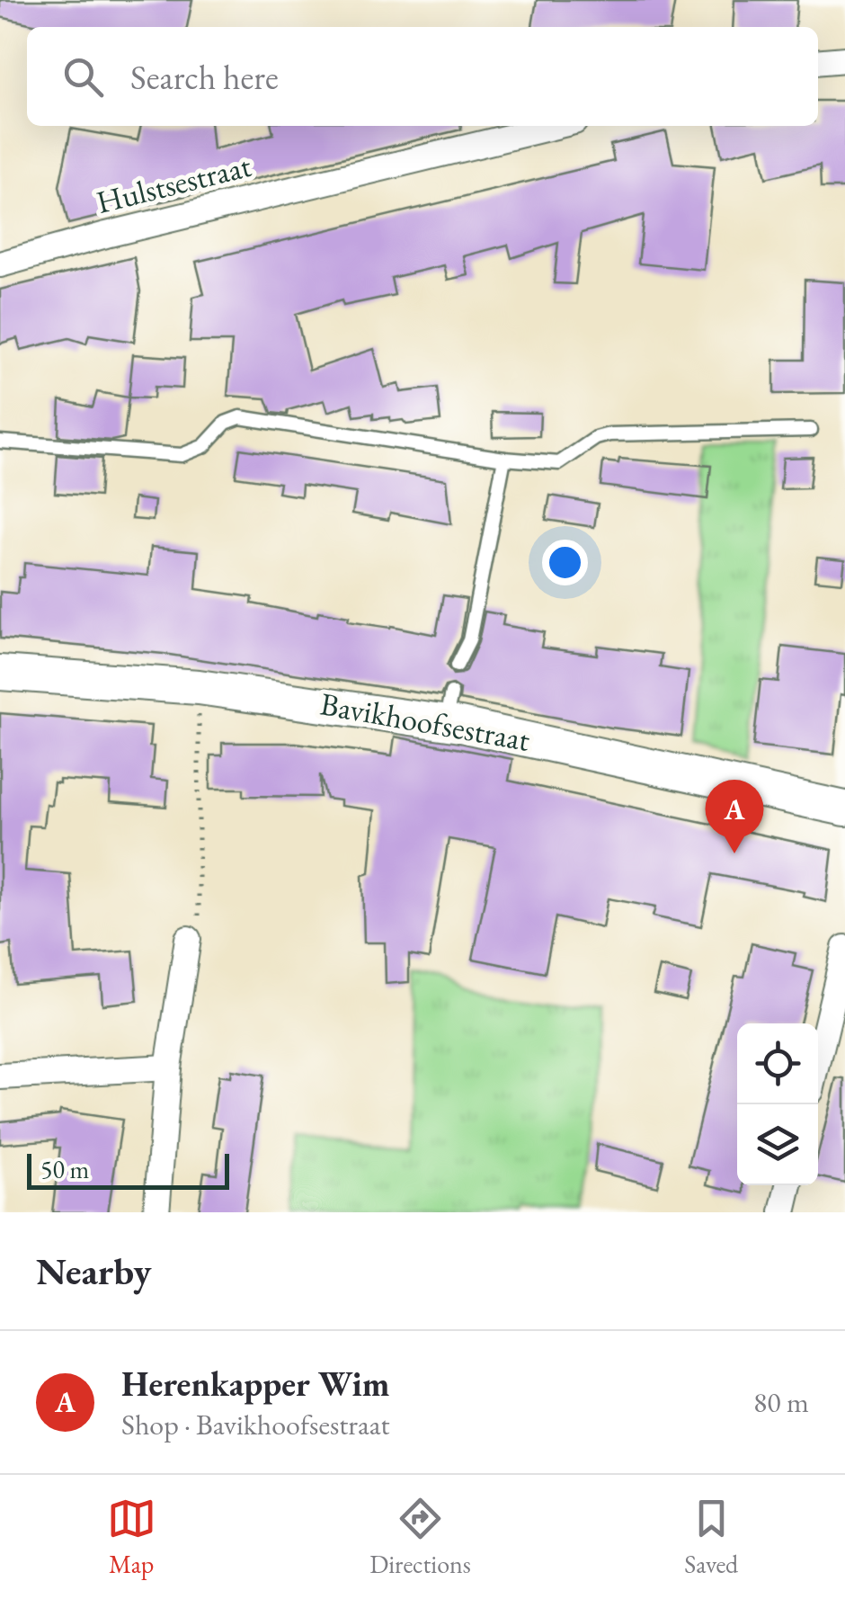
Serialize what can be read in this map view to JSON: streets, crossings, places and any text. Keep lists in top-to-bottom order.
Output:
{
  "streets": {
    "street": ["Hulstsestraat", "Bavikhoofsestraat"]
  },
  "scale_bar": "50 m",
  "page": {
    "search": "Search here",
    "pins": "A",
    "scale": "50 m",
    "heading": "Nearby",
    "list": [
      {
        "mark": "A",
        "name": "Herenkapper Wim",
        "note": "Shop · Bavikhoofsestraat",
        "value": "80 m"
      }
    ],
    "nav": ["Map", "Directions", "Saved"]
  }
}
